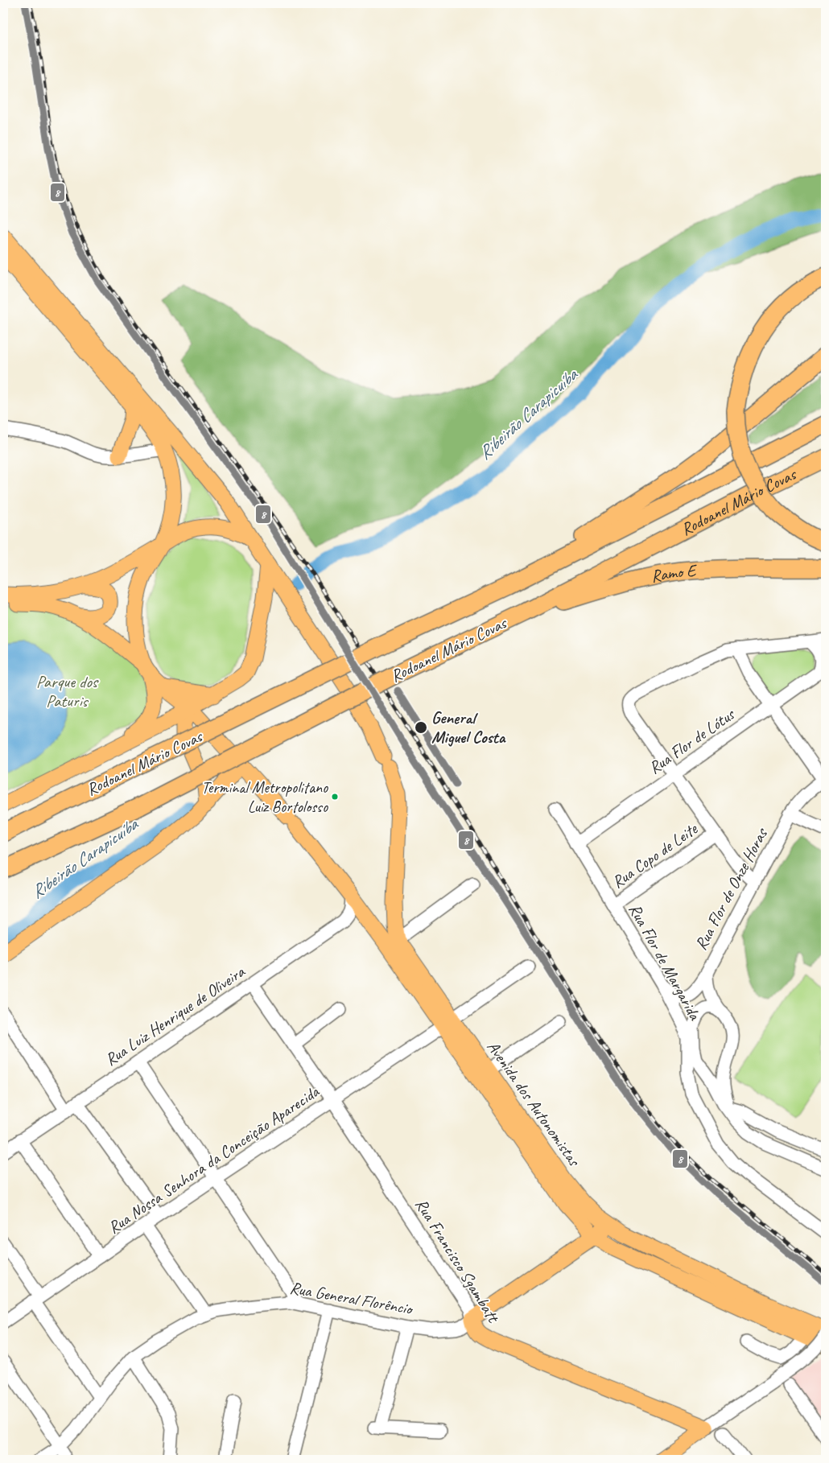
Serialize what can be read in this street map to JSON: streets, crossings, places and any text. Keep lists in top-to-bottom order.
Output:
{
  "streets": {
    "highway": ["Rodoanel Mário Covas", "Ramo E"],
    "main road": ["Avenida dos Autonomistas", "Rua Francisco Sgambatt", "Rua General Florêncio"],
    "street": [
      "Rua Flor de Lótus",
      "Rua Copo de Leite",
      "Rua Flor de Onze Horas",
      "Rua Flor de Margarida",
      "Rua Luiz Henrique de Oliveira",
      "Rua Nossa Senhora da Conceição Aparecida"
    ]
  },
  "crossings": [
    ["Rodoanel Mário Covas", "Ramo E"],
    ["Rua Flor de Lótus", "Rua Flor de Margarida"],
    ["Rua Copo de Leite", "Rua Flor de Margarida"],
    ["Rua Flor de Onze Horas", "Rua Flor de Margarida"],
    ["Rua Luiz Henrique de Oliveira", "Avenida dos Autonomistas"],
    ["Rua Luiz Henrique de Oliveira", "Rua Francisco Sgambatt"],
    ["Avenida dos Autonomistas", "Rua Nossa Senhora da Conceição Aparecida"],
    ["Avenida dos Autonomistas", "Rua General Florêncio"],
    ["Rua Nossa Senhora da Conceição Aparecida", "Rua Francisco Sgambatt"],
    ["Rua Francisco Sgambatt", "Rua General Florêncio"]
  ],
  "water": ["Ribeirão Carapicuíba"],
  "parks": ["Parque dos Paturis"],
  "places": ["General Miguel Costa", "Terminal Metropolitano Luiz Bortolosso"],
  "lines": ["transit line 8"]
}
